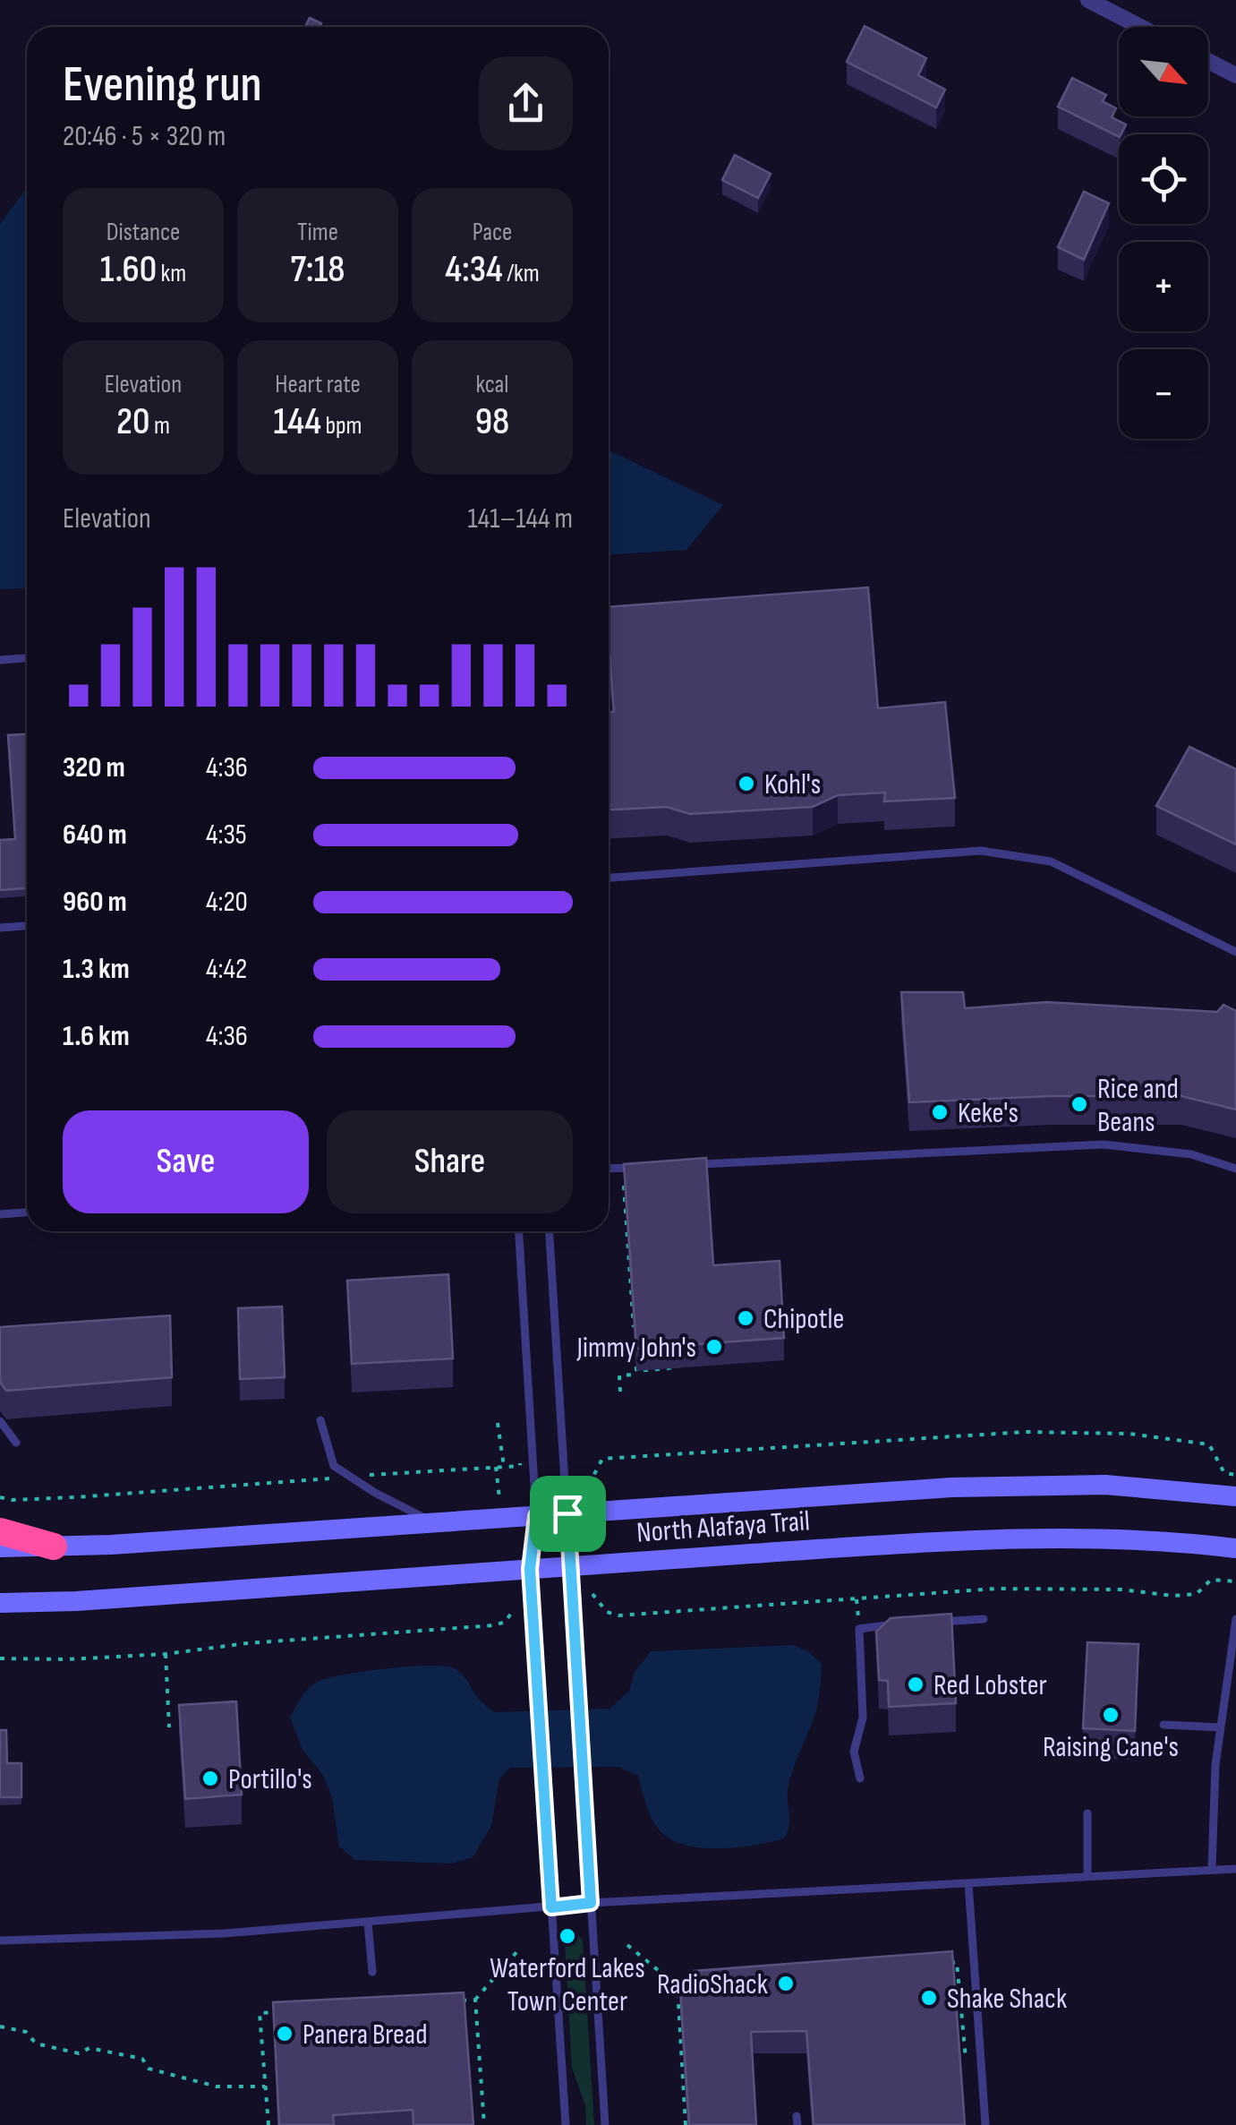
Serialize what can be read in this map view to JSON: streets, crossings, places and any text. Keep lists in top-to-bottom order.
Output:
{
  "streets": {
    "main road": ["North Alafaya Trail"]
  },
  "places": [
    "Kohl's",
    "Rice and Beans",
    "Keke's",
    "Chipotle",
    "Jimmy John's",
    "Red Lobster",
    "Raising Cane's",
    "Portillo's",
    "Waterford Lakes Town Center",
    "RadioShack",
    "Shake Shack",
    "Panera Bread"
  ],
  "north": "bottom right",
  "page": {
    "map_buttons": ["+", "−"],
    "heading": ["Evening run", "20:46 · 5 × 320 m"],
    "stats": [
      ["Distance", "1.60 km"],
      ["Time", "7:18"],
      ["Pace", "4:34 /km"],
      ["Elevation", "20 m"],
      ["Heart rate", "144 bpm"],
      ["kcal", "98"]
    ],
    "chart": ["Elevation", "141–144 m"],
    "list": [
      {
        "name": "320 m",
        "note": "4:36"
      },
      {
        "name": "640 m",
        "note": "4:35"
      },
      {
        "name": "960 m",
        "note": "4:20"
      },
      {
        "name": "1.3 km",
        "note": "4:42"
      },
      {
        "name": "1.6 km",
        "note": "4:36"
      }
    ],
    "buttons": ["Save", "Share"]
  }
}
